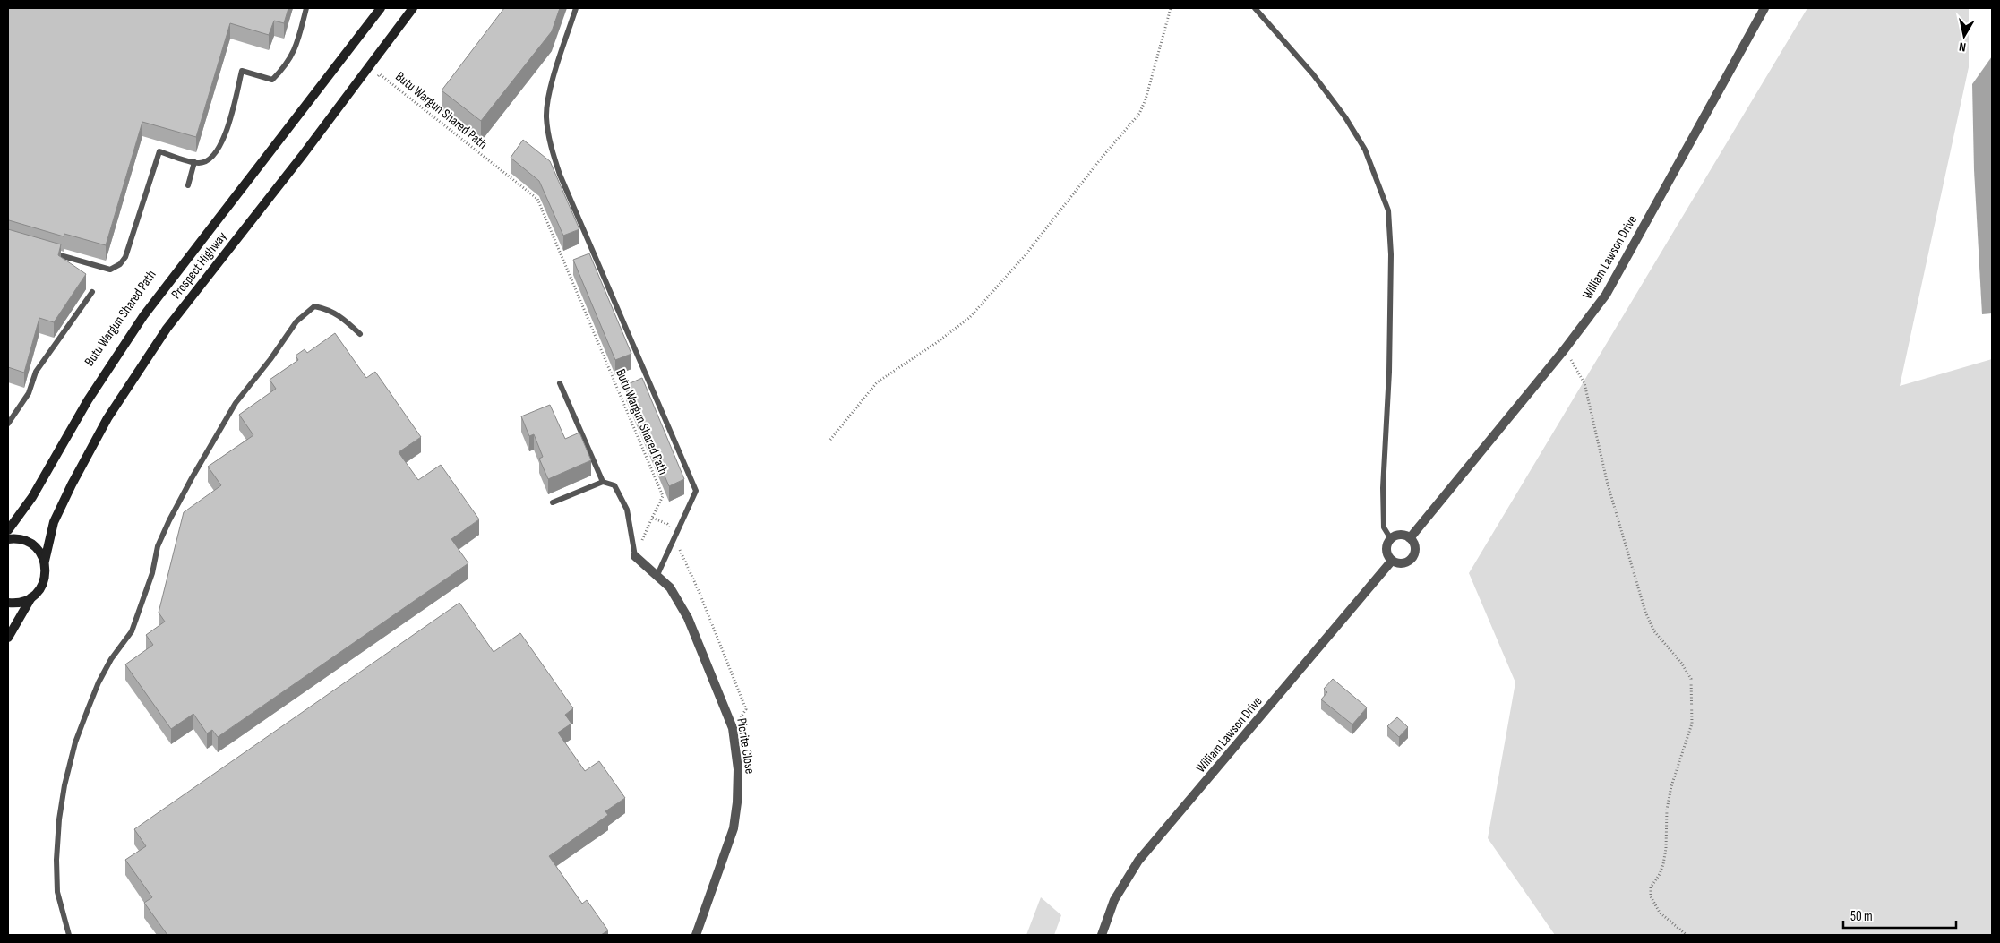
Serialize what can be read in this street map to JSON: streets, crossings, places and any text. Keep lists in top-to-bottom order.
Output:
{
  "streets": {
    "main road": ["Prospect Highway"],
    "street": ["William Lawson Drive", "Picrite Close"],
    "path": ["Butu Wargun Shared Path"]
  },
  "scale_bar": "50 m",
  "north": "bottom"
}
